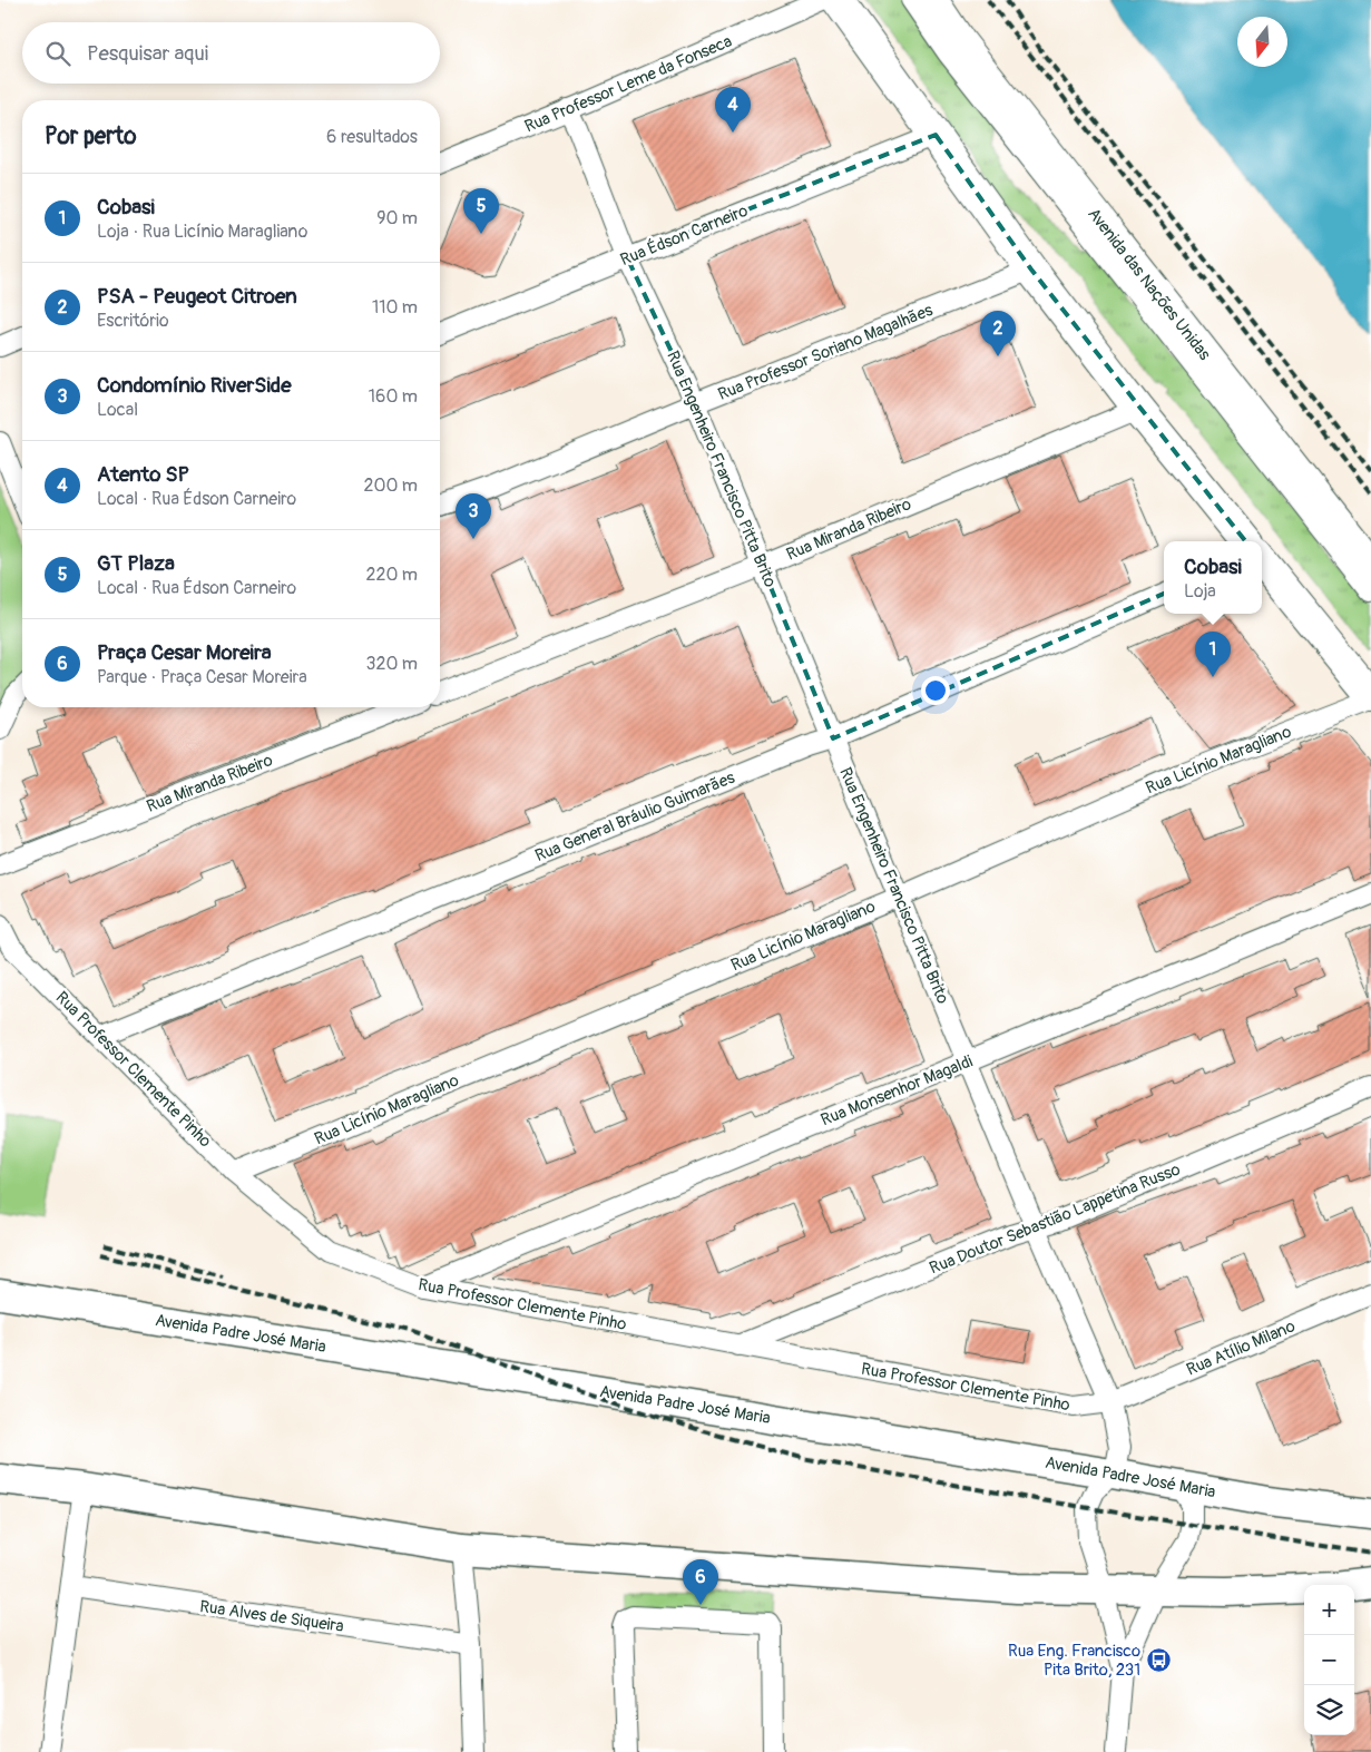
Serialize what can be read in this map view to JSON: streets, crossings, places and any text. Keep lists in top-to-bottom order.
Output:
{
  "streets": {
    "highway": ["Avenida das Nações Unidas"],
    "main road": ["Avenida Padre José Maria"],
    "street": [
      "Rua Professor Leme da Fonseca",
      "Rua Édson Carneiro",
      "Rua Professor Soriano Magalhães",
      "Rua Engenheiro Francisco Pitta Brito",
      "Rua Miranda Ribeiro",
      "Rua Licínio Maragliano",
      "Rua General Bráulio Guimarães",
      "Rua Professor Clemente Pinho",
      "Rua Monsenhor Magaldi",
      "Rua Doutor Sebastião Lappetina Russo",
      "Rua Atílio Milano",
      "Rua Alves de Siqueira"
    ]
  },
  "crossings": [
    ["Rua Professor Leme da Fonseca", "Rua Engenheiro Francisco Pitta Brito"],
    ["Rua Édson Carneiro", "Rua Engenheiro Francisco Pitta Brito"],
    ["Rua Professor Soriano Magalhães", "Rua Engenheiro Francisco Pitta Brito"],
    ["Rua Engenheiro Francisco Pitta Brito", "Rua Miranda Ribeiro"],
    ["Rua Engenheiro Francisco Pitta Brito", "Rua Licínio Maragliano"],
    ["Rua Engenheiro Francisco Pitta Brito", "Rua General Bráulio Guimarães"],
    ["Rua Engenheiro Francisco Pitta Brito", "Rua Professor Clemente Pinho"],
    ["Rua Engenheiro Francisco Pitta Brito", "Rua Monsenhor Magaldi"],
    ["Rua Engenheiro Francisco Pitta Brito", "Rua Doutor Sebastião Lappetina Russo"],
    ["Rua Engenheiro Francisco Pitta Brito", "Avenida Padre José Maria"],
    ["Rua Engenheiro Francisco Pitta Brito", "Rua Atílio Milano"],
    ["Rua Licínio Maragliano", "Rua Professor Clemente Pinho"],
    ["Rua General Bráulio Guimarães", "Rua Professor Clemente Pinho"],
    ["Rua Professor Clemente Pinho", "Rua Monsenhor Magaldi"],
    ["Rua Professor Clemente Pinho", "Rua Doutor Sebastião Lappetina Russo"],
    ["Rua Professor Clemente Pinho", "Rua Atílio Milano"]
  ],
  "places": {
    "bus stop": ["Rua Eng. Francisco Pita Brito, 231"]
  },
  "north": "bottom",
  "page": {
    "search": "Pesquisar aqui",
    "pins": [
      "4",
      "5",
      "2",
      "3",
      "1",
      "6"
    ],
    "heading": ["Por perto", "6 resultados"],
    "list": [
      {
        "mark": "1",
        "name": "Cobasi",
        "note": "Loja · Rua Licínio Maragliano",
        "value": "90 m"
      },
      {
        "mark": "2",
        "name": "PSA - Peugeot Citroen",
        "note": "Escritório",
        "value": "110 m"
      },
      {
        "mark": "3",
        "name": "Condomínio RiverSide",
        "note": "Local",
        "value": "160 m"
      },
      {
        "mark": "4",
        "name": "Atento SP",
        "note": "Local · Rua Édson Carneiro",
        "value": "200 m"
      },
      {
        "mark": "5",
        "name": "GT Plaza",
        "note": "Local · Rua Édson Carneiro",
        "value": "220 m"
      },
      {
        "mark": "6",
        "name": "Praça Cesar Moreira",
        "note": "Parque · Praça Cesar Moreira",
        "value": "320 m"
      }
    ],
    "popup": ["Cobasi", "Loja"],
    "map_buttons": ["+", "−"]
  }
}
